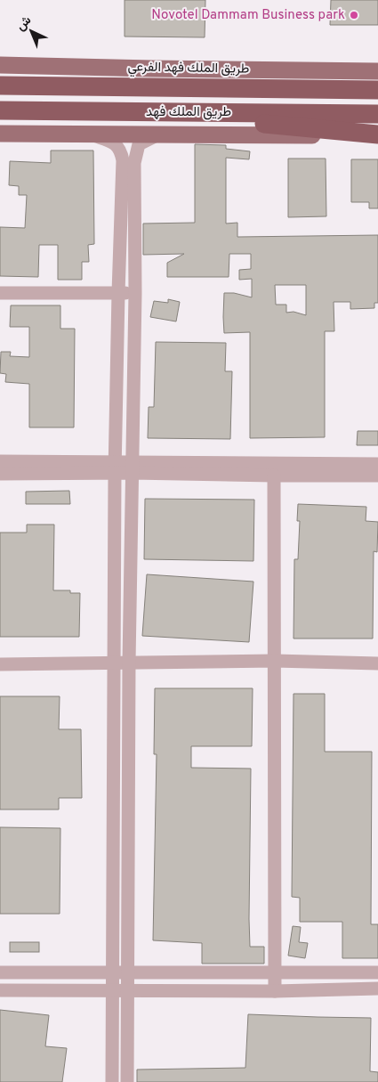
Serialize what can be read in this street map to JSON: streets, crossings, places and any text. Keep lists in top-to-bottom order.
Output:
{
  "streets": {
    "highway": ["طريق الملك فهد"],
    "main road": ["طريق الملك فهد الفرعي"]
  },
  "places": ["Novotel Dammam Business park"],
  "north": "top left"
}
